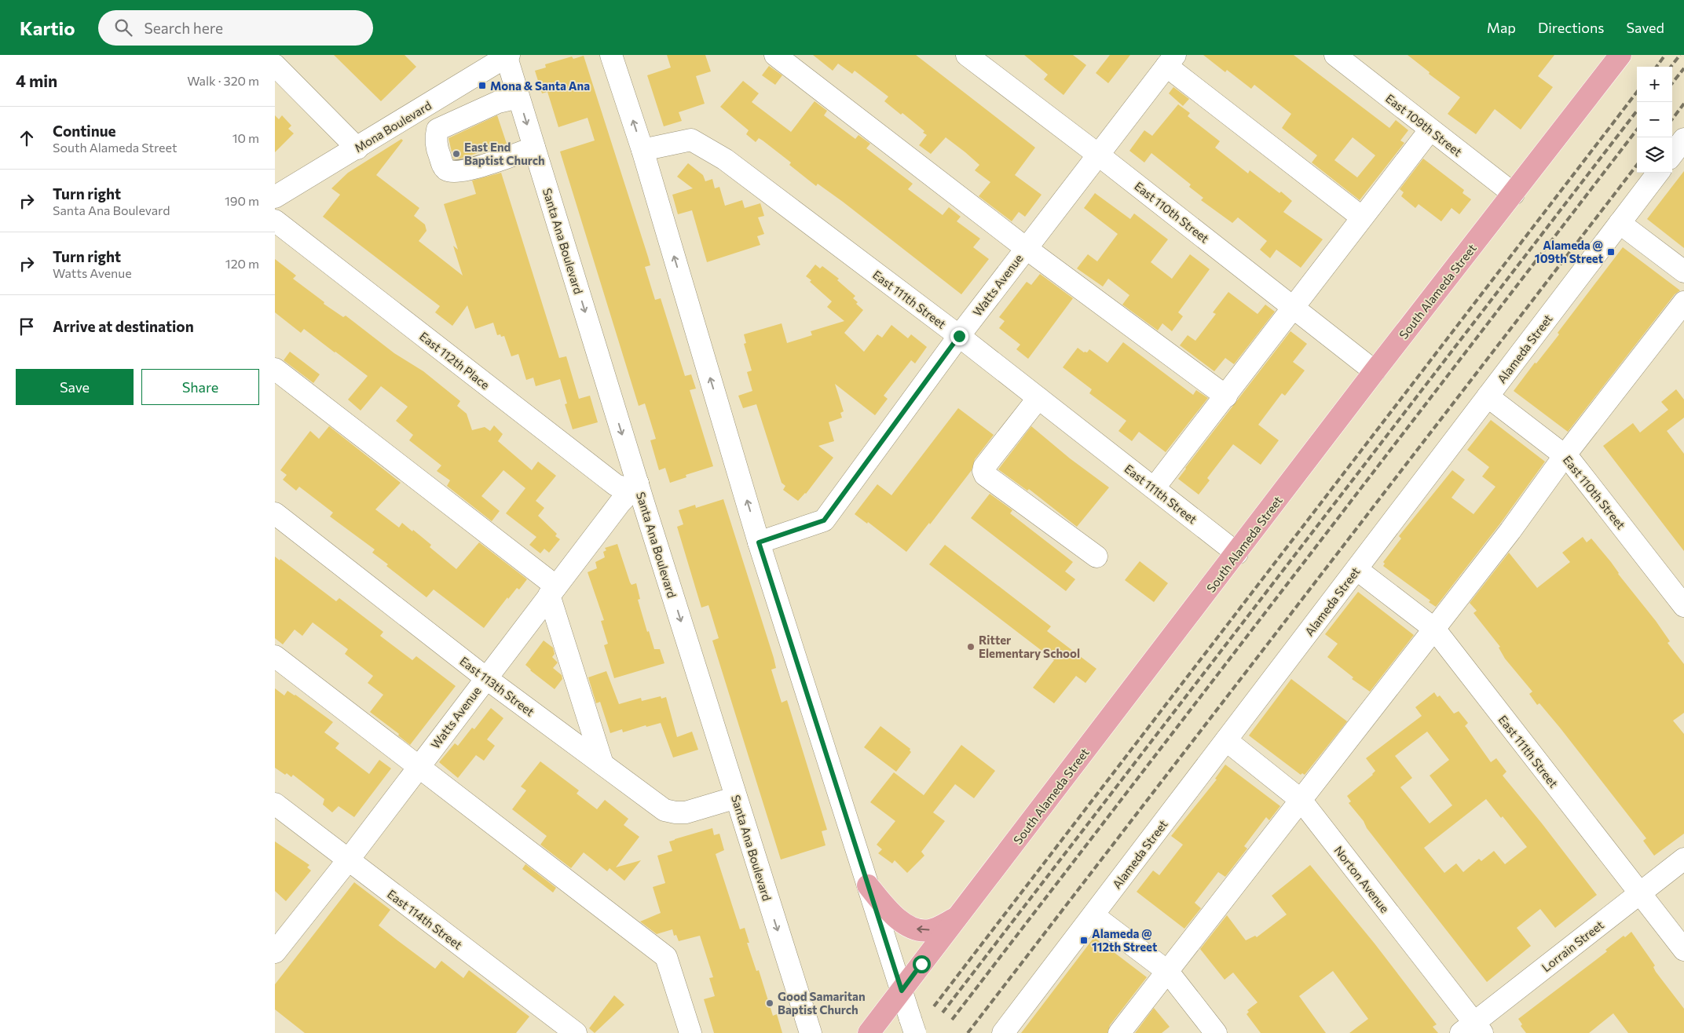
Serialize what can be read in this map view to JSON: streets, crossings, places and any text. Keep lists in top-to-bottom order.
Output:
{
  "streets": {
    "main road": ["South Alameda Street"],
    "street": [
      "East 109th Street",
      "Mona Boulevard",
      "East 110th Street",
      "Santa Ana Boulevard",
      "Watts Avenue",
      "East 111th Street",
      "Alameda Street",
      "East 112th Place",
      "East 113th Street",
      "Norton Avenue",
      "East 114th Street",
      "Lorrain Street"
    ]
  },
  "crossings": [
    ["East 109th Street", "South Alameda Street"],
    ["Mona Boulevard", "Santa Ana Boulevard"],
    ["East 110th Street", "Watts Avenue"],
    ["East 110th Street", "South Alameda Street"],
    ["East 110th Street", "Alameda Street"],
    ["Santa Ana Boulevard", "Watts Avenue"],
    ["Santa Ana Boulevard", "East 112th Place"],
    ["Santa Ana Boulevard", "East 113th Street"],
    ["Watts Avenue", "East 111th Street"],
    ["Watts Avenue", "East 112th Place"],
    ["Watts Avenue", "East 113th Street"],
    ["Watts Avenue", "East 114th Street"],
    ["South Alameda Street", "East 111th Street"],
    ["East 111th Street", "Alameda Street"],
    ["East 111th Street", "Lorrain Street"],
    ["Alameda Street", "Norton Avenue"],
    ["Norton Avenue", "Lorrain Street"]
  ],
  "places": {
    "transit": ["Mona & Santa Ana", "Alameda @ 109th Street", "Alameda @ 112th Street"],
    "other": ["East End Baptist Church", "Ritter Elementary School", "Good Samaritan Baptist Church"]
  },
  "page": {
    "header": "Kartio",
    "search": "Search here",
    "nav": ["Map", "Directions", "Saved"],
    "heading": ["4 min", "Walk · 320 m"],
    "map_buttons": ["+", "−"],
    "list": [
      ["Continue", "South Alameda Street", "10 m"],
      ["Turn right", "Santa Ana Boulevard", "190 m"],
      ["Turn right", "Watts Avenue", "120 m"],
      "Arrive at destination"
    ],
    "buttons": ["Save", "Share"]
  }
}
